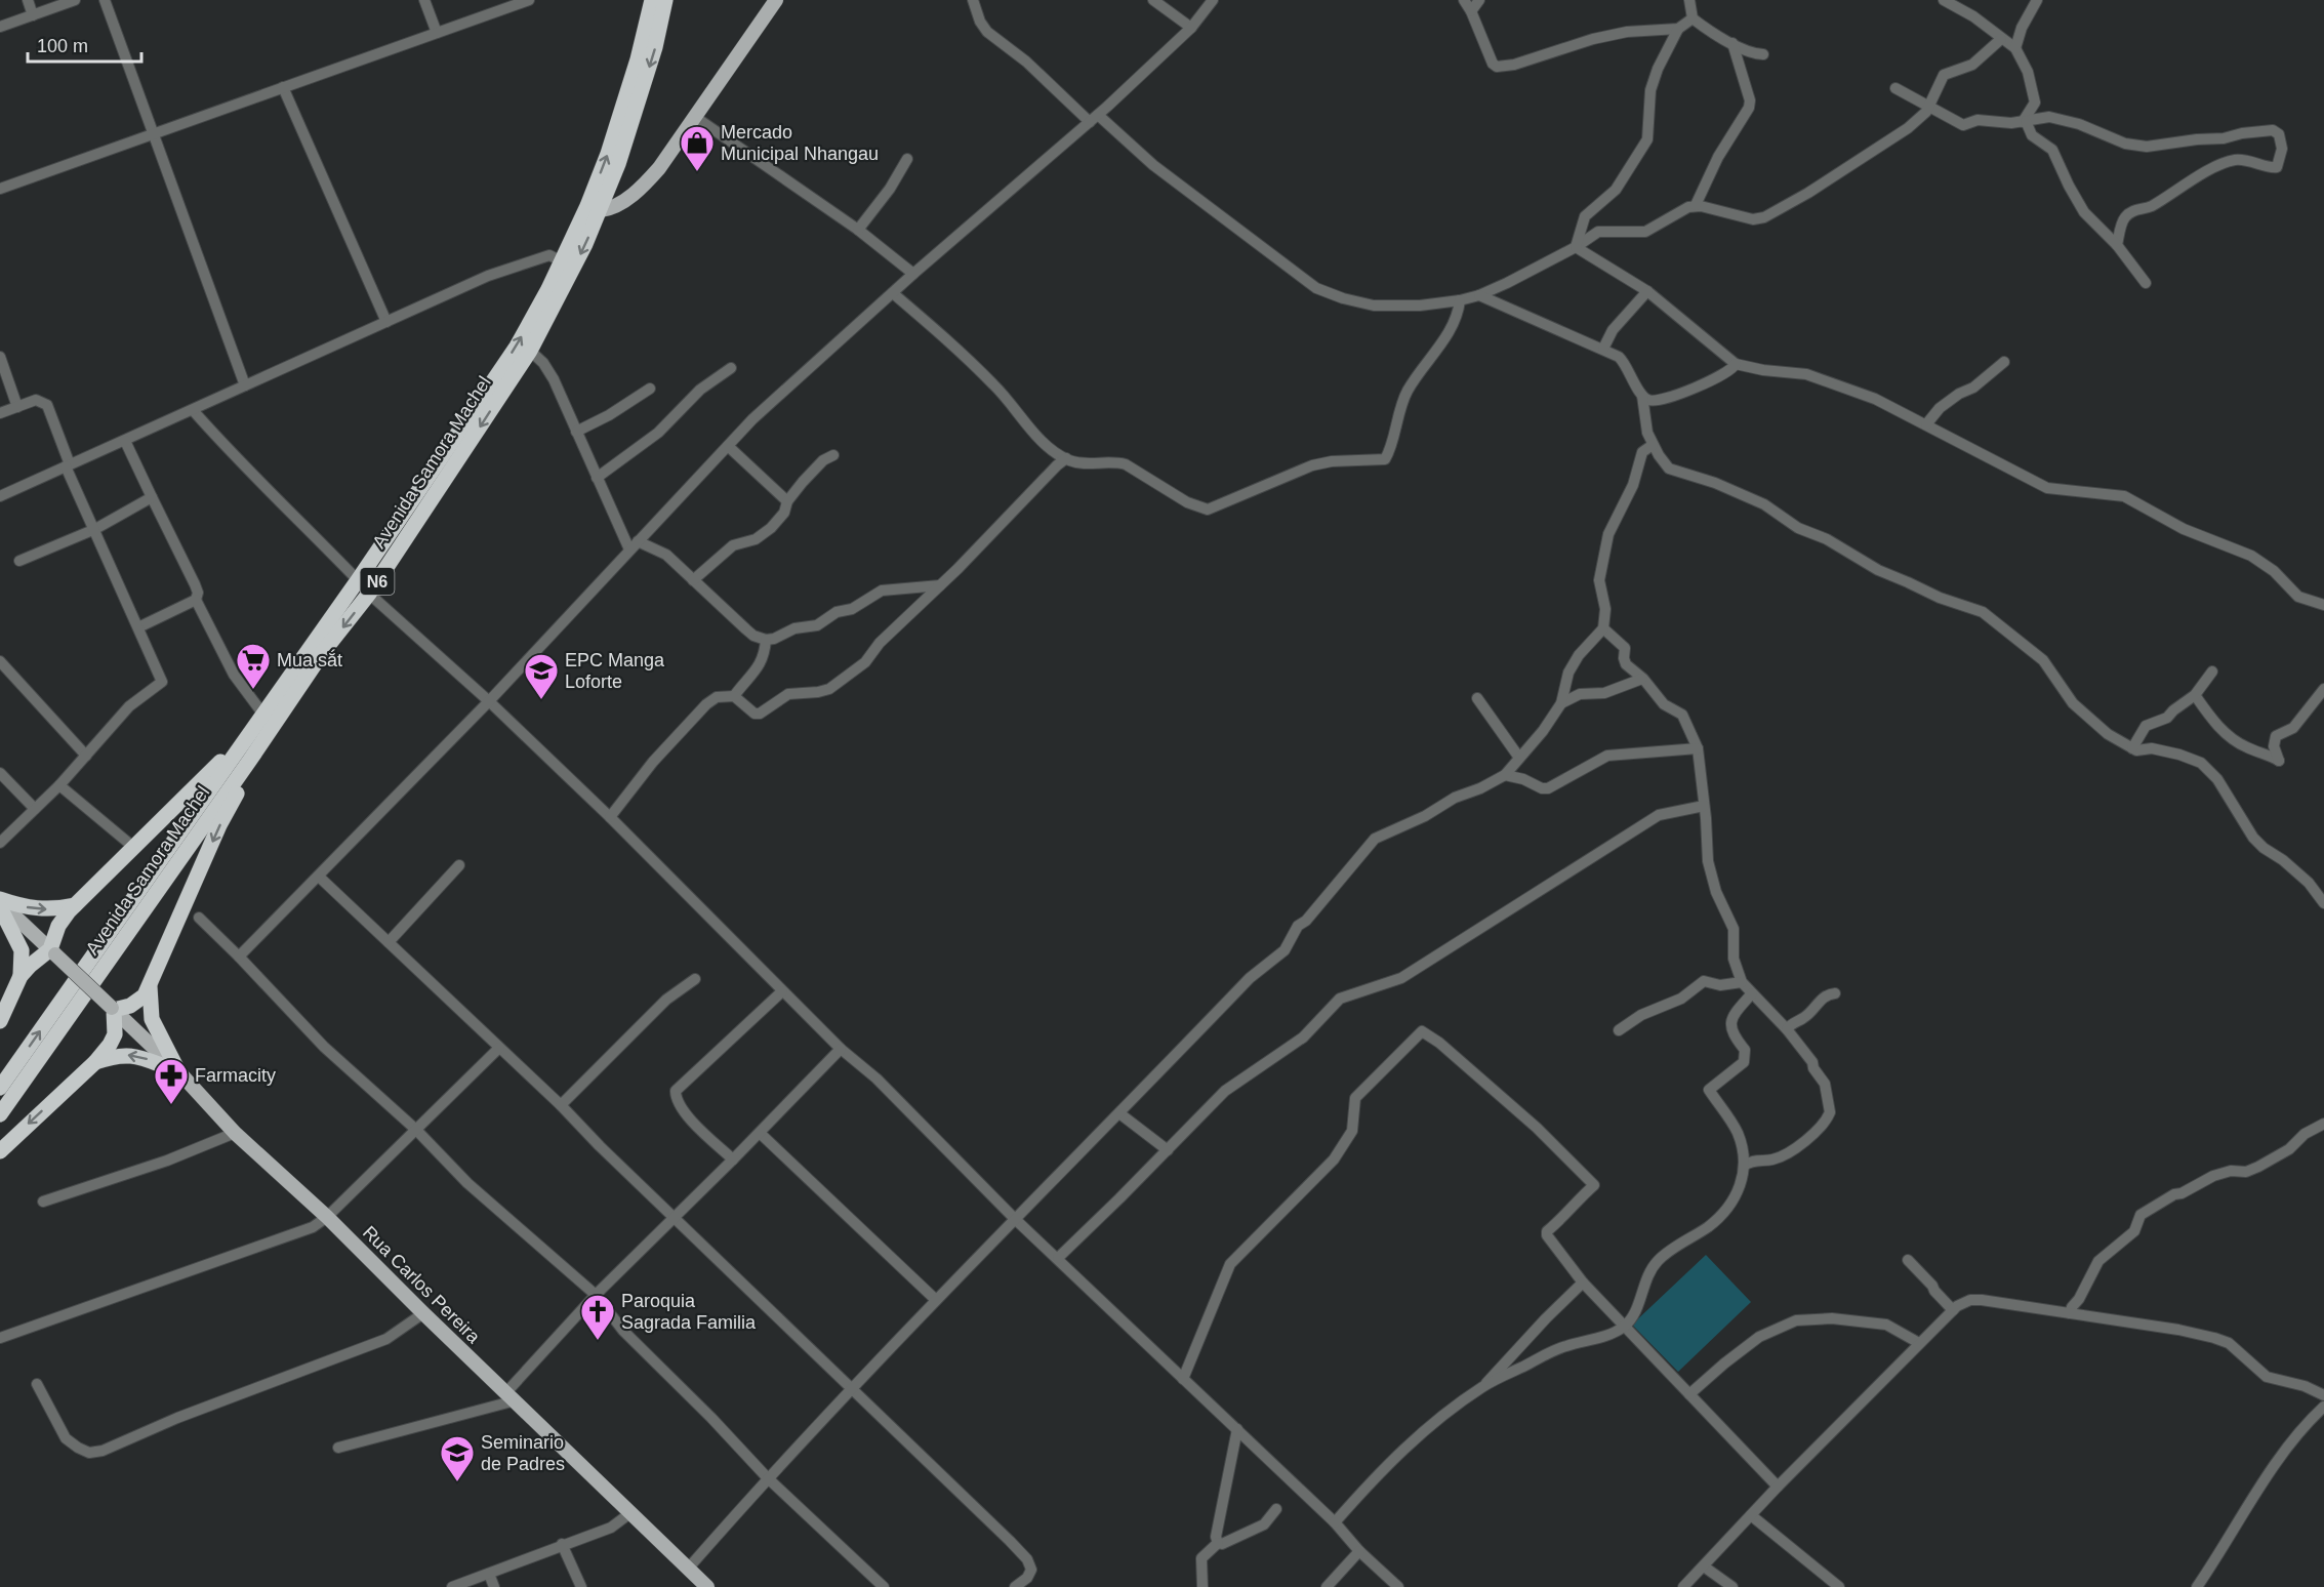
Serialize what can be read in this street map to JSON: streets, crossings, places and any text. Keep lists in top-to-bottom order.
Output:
{
  "streets": {
    "highway": ["Avenida Samora Machel", "N6"],
    "main road": ["Rua Carlos Pereira"]
  },
  "places": {
    "shop": ["Mercado Municipal Nhangau"],
    "supermarket": ["Mua sắt"],
    "school or university": ["EPC Manga Loforte", "Seminario de Padres"],
    "pharmacy": ["Farmacity"],
    "church": ["Paroquia Sagrada Familia"]
  },
  "scale_bar": "100 m"
}
